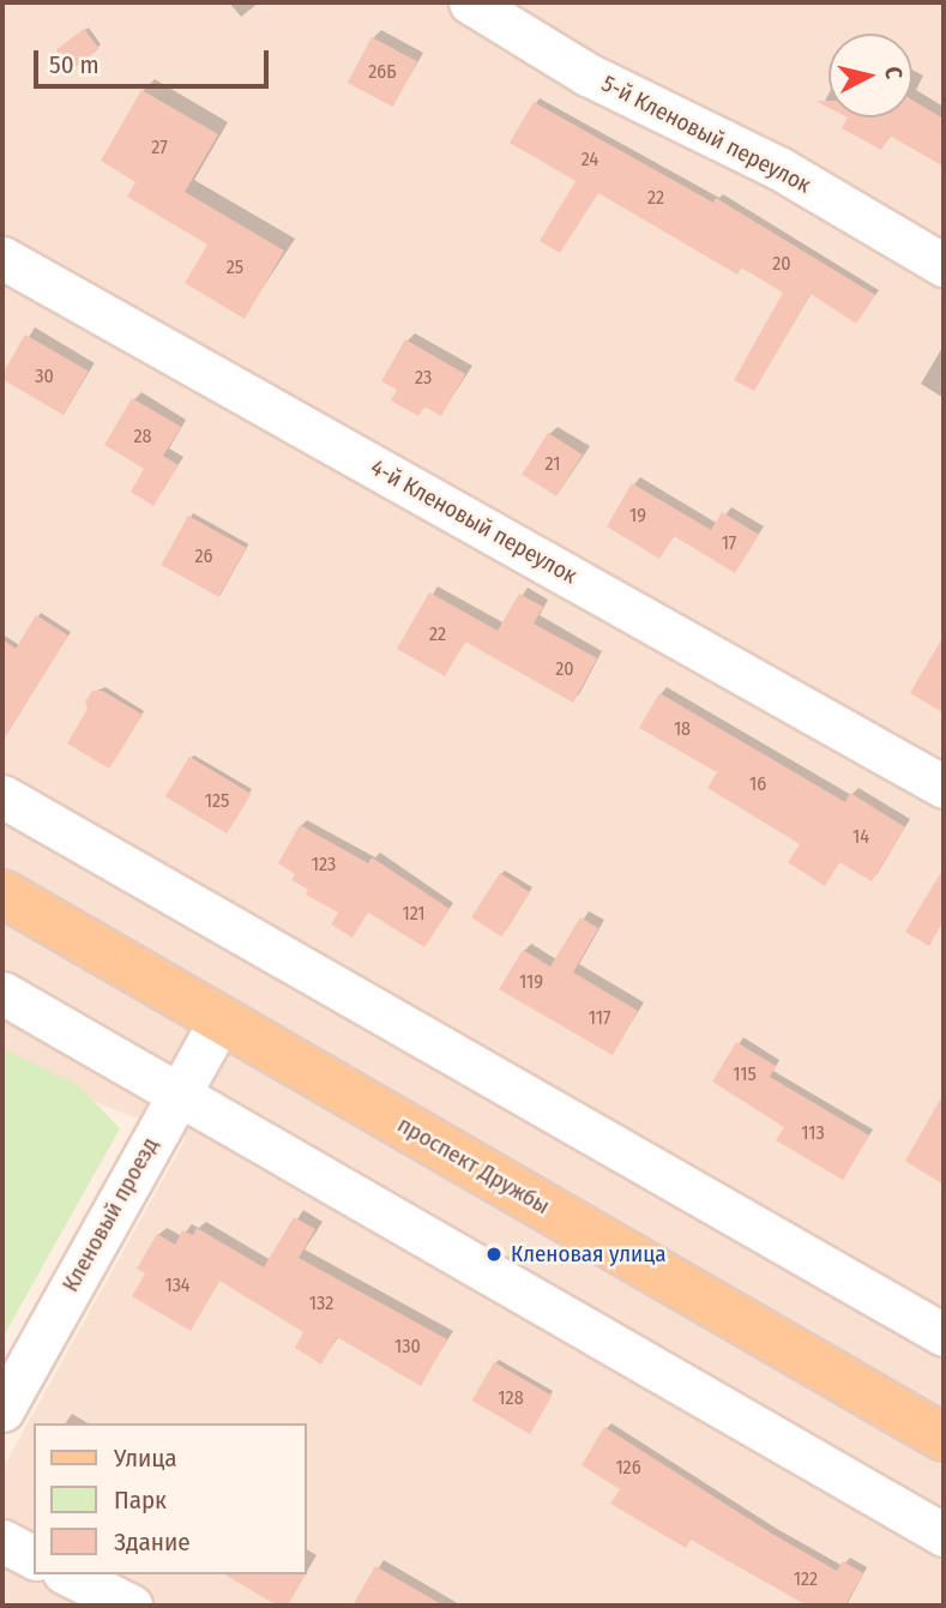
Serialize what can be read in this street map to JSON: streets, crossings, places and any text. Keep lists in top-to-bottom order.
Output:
{
  "streets": {
    "main road": ["проспект Дружбы"],
    "street": ["5-й Кленовый переулок", "4-й Кленовый переулок", "Кленовый проезд"]
  },
  "crossings": [
    ["проспект Дружбы", "Кленовый проезд"]
  ],
  "places": ["Кленовая улица"],
  "house_numbers": [
    "26Б",
    "27",
    "24",
    "22",
    "20",
    "25",
    "30",
    "23",
    "28",
    "21",
    "19",
    "17",
    "26",
    "22",
    "20",
    "18",
    "16",
    "125",
    "14",
    "123",
    "121",
    "119",
    "117",
    "115",
    "113",
    "134",
    "132",
    "130",
    "128",
    "126",
    "122"
  ],
  "legend": ["Улица", "Парк", "Здание"],
  "scale_bar": "50 m",
  "north": "right"
}
